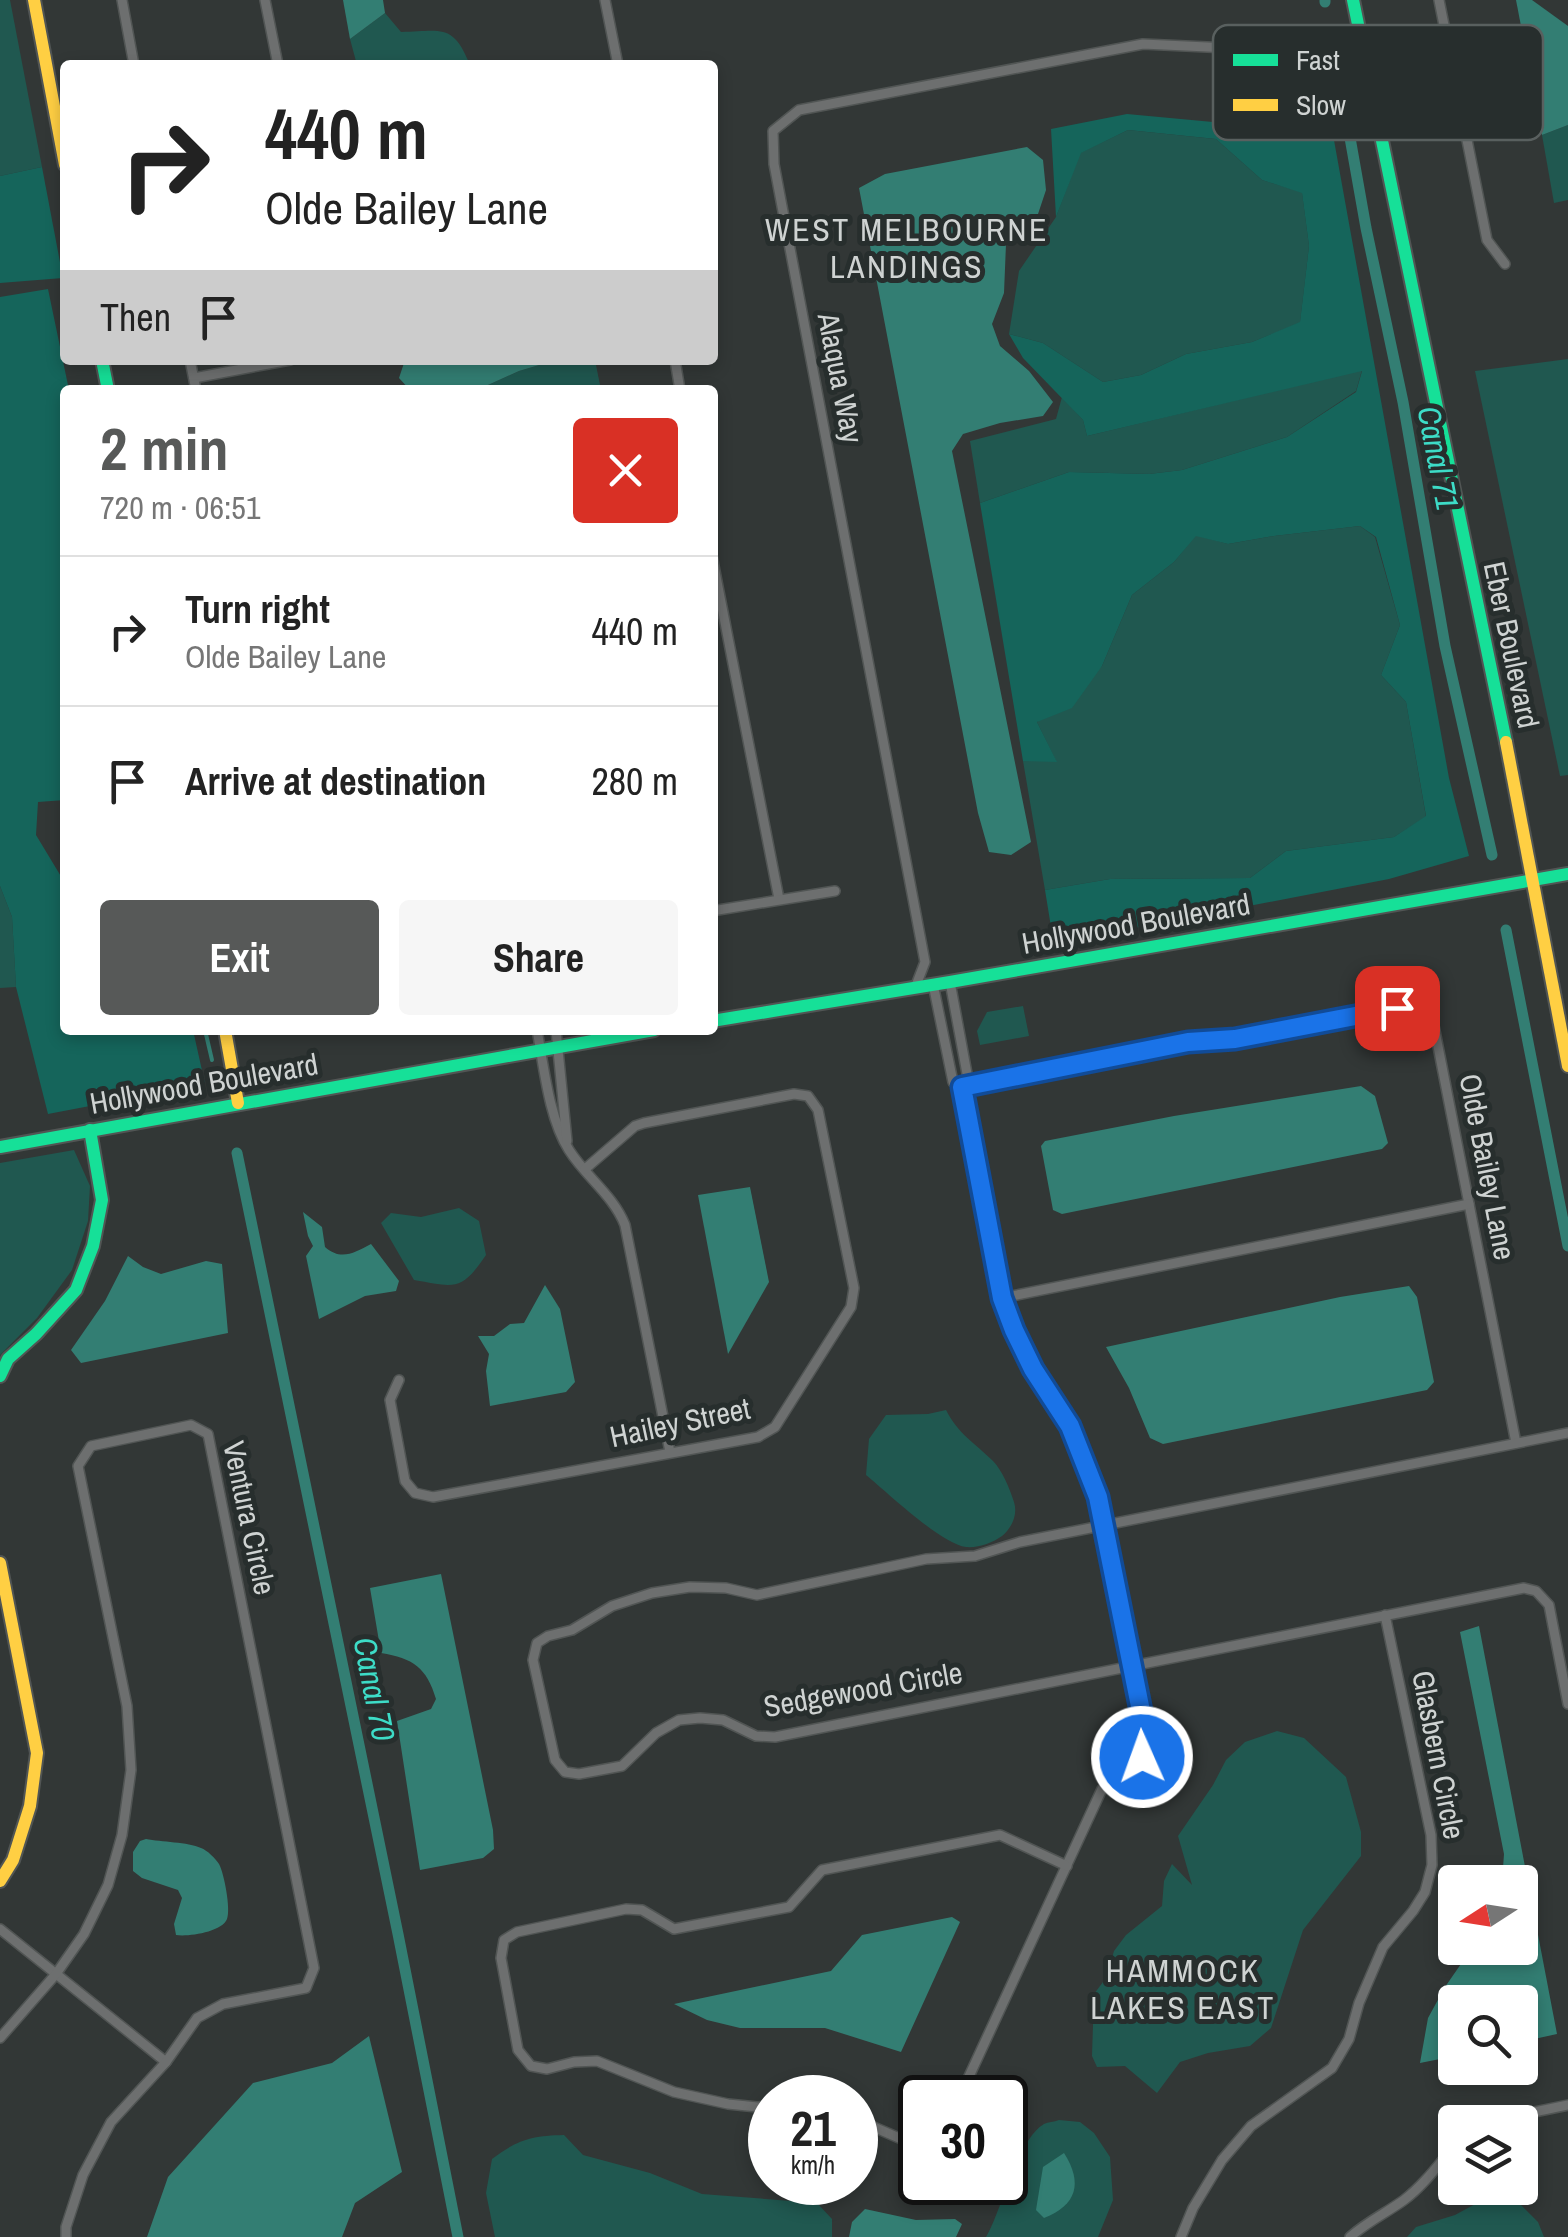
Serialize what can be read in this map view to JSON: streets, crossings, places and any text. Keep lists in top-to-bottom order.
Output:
{
  "streets": {
    "street": [
      "Alaqua Way",
      "Eber Boulevard",
      "Hollywood Boulevard",
      "Olde Bailey Lane",
      "Hailey Street",
      "Ventura Circle",
      "Sedgewood Circle",
      "Glasbern Circle"
    ]
  },
  "crossings": [
    ["Alaqua Way", "Hollywood Boulevard"],
    ["Eber Boulevard", "Hollywood Boulevard"],
    ["Olde Bailey Lane", "Sedgewood Circle"],
    ["Sedgewood Circle", "Glasbern Circle"]
  ],
  "districts": ["WEST MELBOURNE LANDINGS", "HAMMOCK LAKES EAST"],
  "water": ["Canal 71", "Canal 70"],
  "legend": ["Fast", "Slow"],
  "north": "left",
  "page": {
    "turn": ["440 m", "Olde Bailey Lane"],
    "then": "Then",
    "heading": ["2 min", "720 m · 06:51"],
    "list": [
      {
        "name": "Turn right",
        "note": "Olde Bailey Lane",
        "value": "440 m"
      },
      {
        "name": "Arrive at destination",
        "value": "280 m"
      }
    ],
    "buttons": ["Exit", "Share"],
    "speed": "21 km/h",
    "limit": "30"
  }
}
